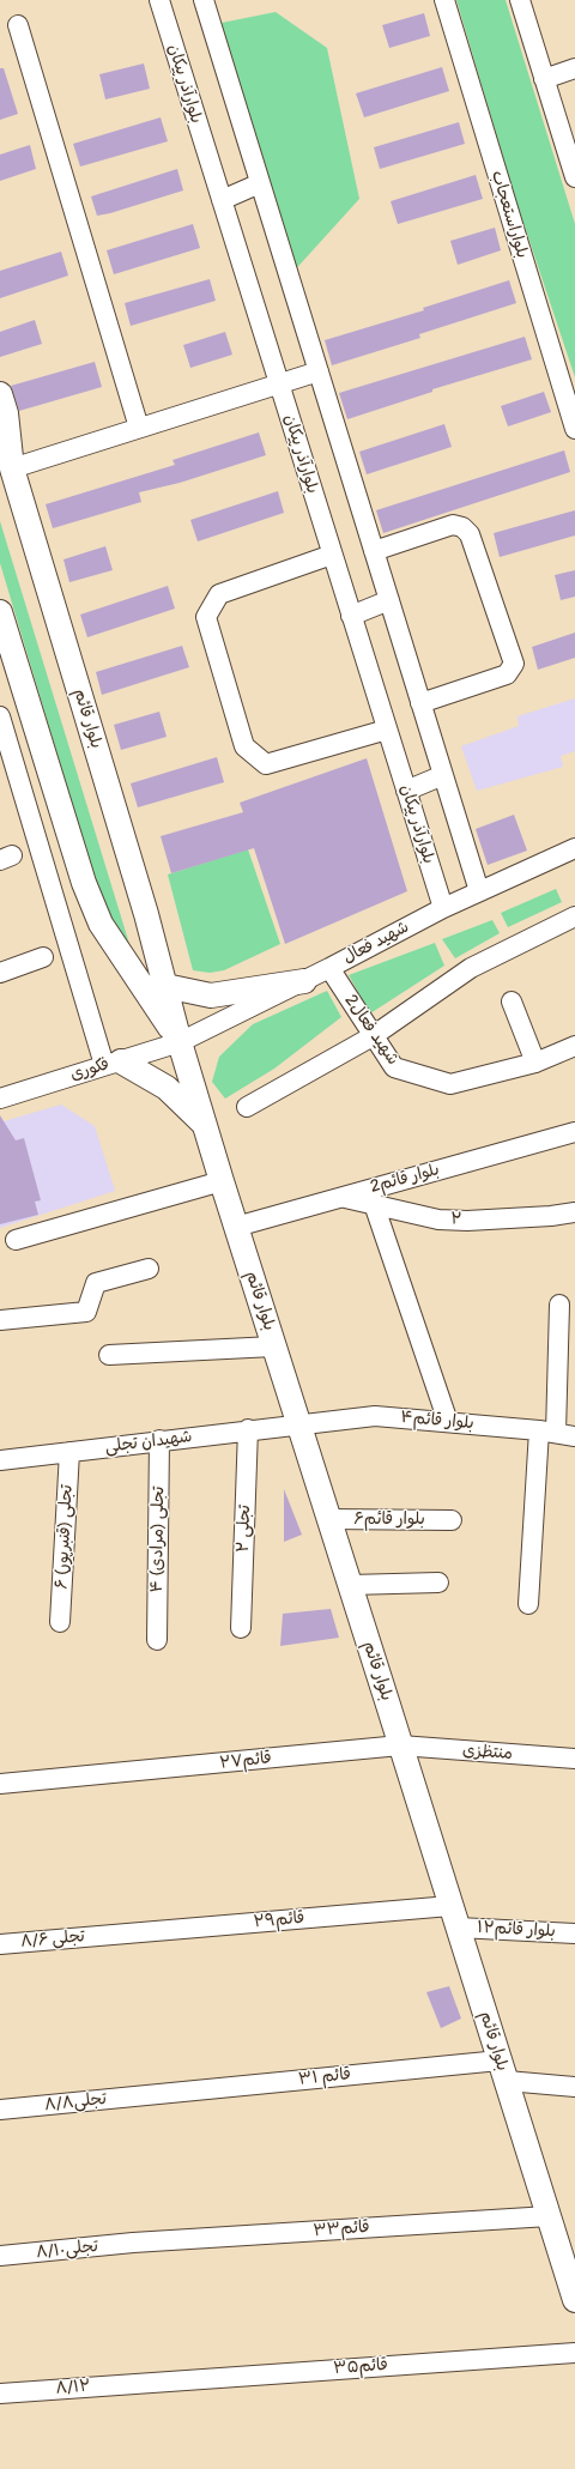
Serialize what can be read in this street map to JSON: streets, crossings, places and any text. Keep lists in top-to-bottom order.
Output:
{
  "streets": {
    "main road": ["بلوار قائم"],
    "street": [
      "بلوارآذر پیکان",
      "بلواراستعجاب",
      "شهید فعال",
      "شهید فعال2",
      "فکوری",
      "2بلوار قائم",
      "۲",
      "بلوار قائم۴",
      "شهیدان تجلی",
      "بلوار قائم۶",
      "۲ تجلی",
      "۶ تجلی (قنبرپور)",
      "۴ تجلی (مرادی)",
      "منتظزی",
      "قائم۲۷",
      "قائم۲۹",
      "بلوار قائم۱۲",
      "تجلی ۸/۶",
      "قائم ۳۱",
      "تجلی۸/۸",
      "قائم۳۳",
      "تجلی۸/۱۰",
      "قائم۳۵",
      "۸/۱۲"
    ]
  },
  "crossings": [
    ["بلوارآذر پیکان", "شهید فعال"],
    ["بلوار قائم", "شهید فعال"],
    ["بلوار قائم", "فکوری"],
    ["بلوار قائم", "2بلوار قائم"],
    ["بلوار قائم", "بلوار قائم۴"],
    ["بلوار قائم", "شهیدان تجلی"],
    ["بلوار قائم", "بلوار قائم۶"],
    ["بلوار قائم", "منتظزی"],
    ["بلوار قائم", "قائم۲۷"],
    ["بلوار قائم", "قائم۲۹"],
    ["بلوار قائم", "بلوار قائم۱۲"],
    ["بلوار قائم", "قائم ۳۱"],
    ["بلوار قائم", "قائم۳۳"],
    ["شهید فعال", "شهید فعال2"],
    ["شهید فعال", "فکوری"],
    ["2بلوار قائم", "۲"],
    ["بلوار قائم۴", "شهیدان تجلی"],
    ["شهیدان تجلی", "۲ تجلی"],
    ["شهیدان تجلی", "۶ تجلی (قنبرپور)"],
    ["شهیدان تجلی", "۴ تجلی (مرادی)"],
    ["منتظزی", "قائم۲۷"],
    ["قائم۲۹", "بلوار قائم۱۲"],
    ["قائم۲۹", "تجلی ۸/۶"],
    ["قائم ۳۱", "تجلی۸/۸"],
    ["قائم۳۳", "تجلی۸/۱۰"],
    ["قائم۳۵", "۸/۱۲"]
  ]
}
